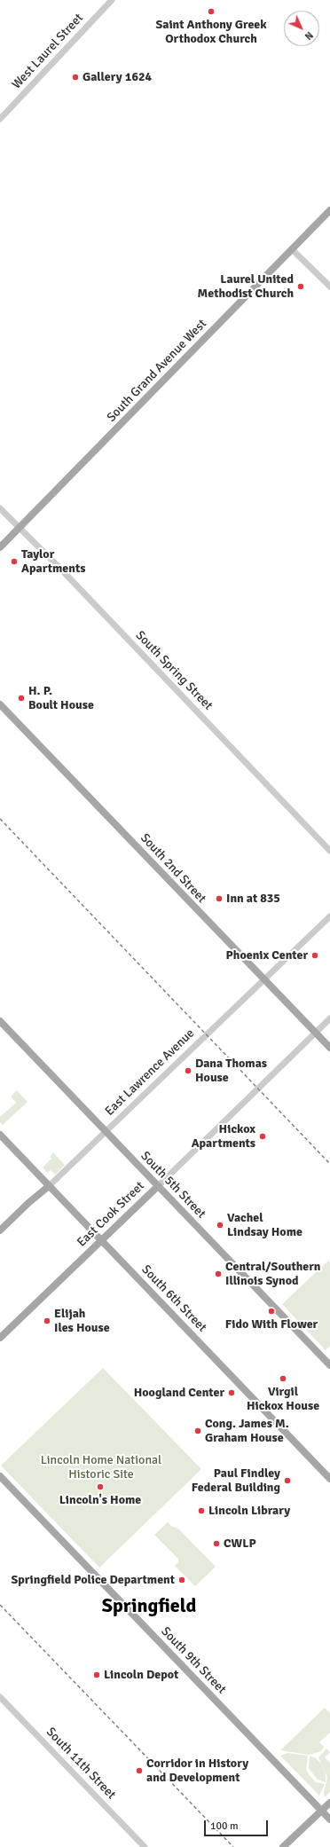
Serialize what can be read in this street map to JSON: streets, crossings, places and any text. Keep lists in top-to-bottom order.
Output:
{
  "streets": {
    "main road": [
      "South Grand Avenue West",
      "South 2nd Street",
      "East Lawrence Avenue",
      "South 5th Street",
      "East Cook Street",
      "South 6th Street",
      "South 9th Street"
    ],
    "street": ["West Laurel Street", "South Spring Street", "South 11th Street"]
  },
  "crossings": [
    ["South Grand Avenue West", "South Spring Street"],
    ["South 2nd Street", "East Lawrence Avenue"],
    ["South 2nd Street", "East Cook Street"],
    ["East Lawrence Avenue", "South 5th Street"],
    ["East Lawrence Avenue", "South 6th Street"],
    ["South 5th Street", "East Cook Street"],
    ["East Cook Street", "South 6th Street"]
  ],
  "districts": ["Springfield"],
  "parks": ["Lincoln Home National Historic Site"],
  "places": [
    "Saint Anthony Greek Orthodox Church",
    "Gallery 1624",
    "Laurel United Methodist Church",
    "Taylor Apartments",
    "H. P. Boult House",
    "Inn at 835",
    "Phoenix Center",
    "Dana Thomas House",
    "Hickox Apartments",
    "Vachel Lindsay Home",
    "Central/Southern Illinois Synod",
    "Fido With Flower",
    "Elijah Iles House",
    "Virgil Hickox House",
    "Hoogland Center",
    "Cong. James M. Graham House",
    "Paul Findley Federal Building",
    "Lincoln's Home",
    "Lincoln Library",
    "CWLP",
    "Springfield Police Department",
    "Lincoln Depot",
    "Corridor in History and Development"
  ],
  "scale_bar": "100 m",
  "north": "bottom right"
}
